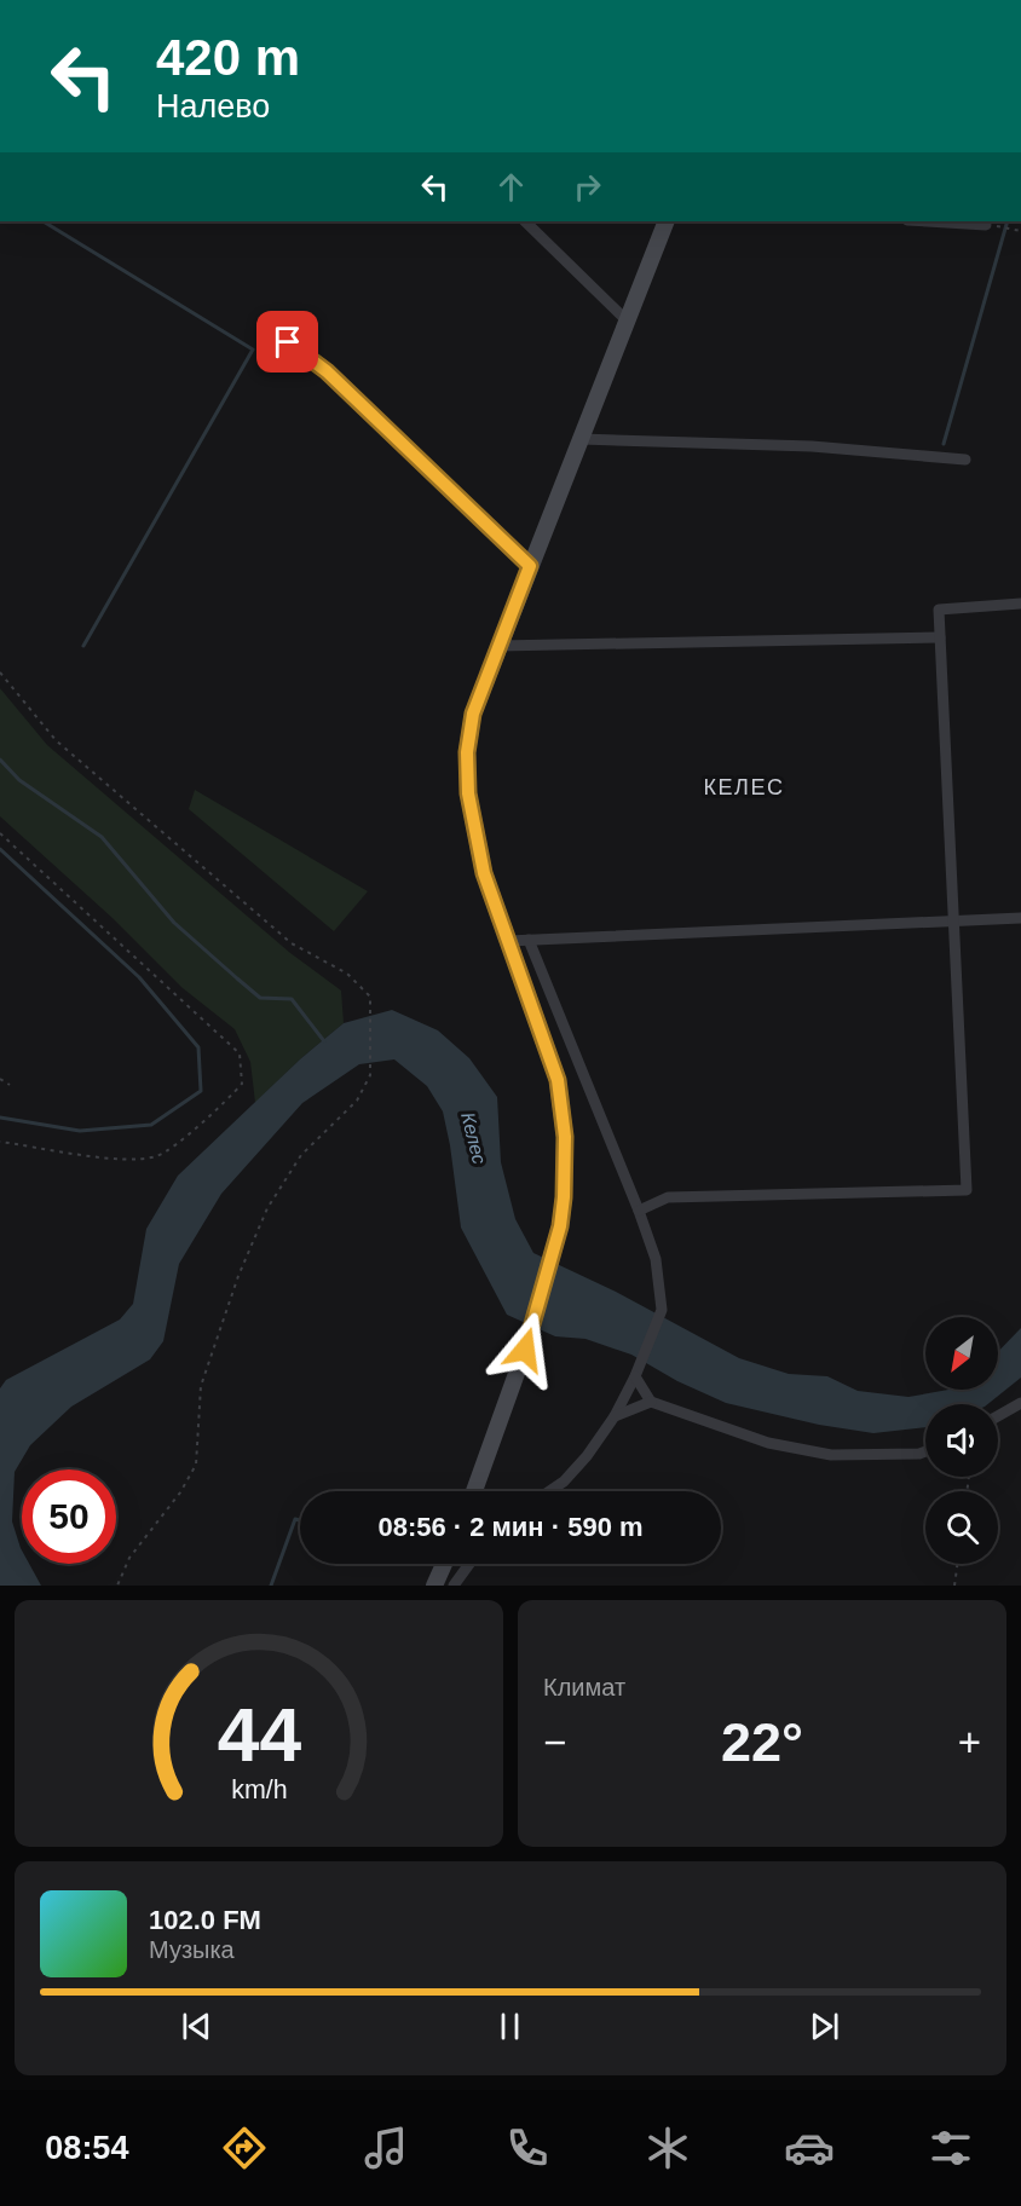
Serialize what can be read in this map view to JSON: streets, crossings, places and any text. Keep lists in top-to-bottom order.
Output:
{
  "districts": ["КЕЛЕС"],
  "water": ["Келес"],
  "north": "bottom left",
  "page": {
    "turn": ["420 m", "Налево"],
    "limit": "50",
    "trip": "08:56 · 2 мин · 590 m",
    "tile": "Климат",
    "heat": ["−", "22°", "+"],
    "song": ["102.0 FM", "Музыка"],
    "tabs": "08:54",
    "gauge": ["44", "km/h"]
  }
}
